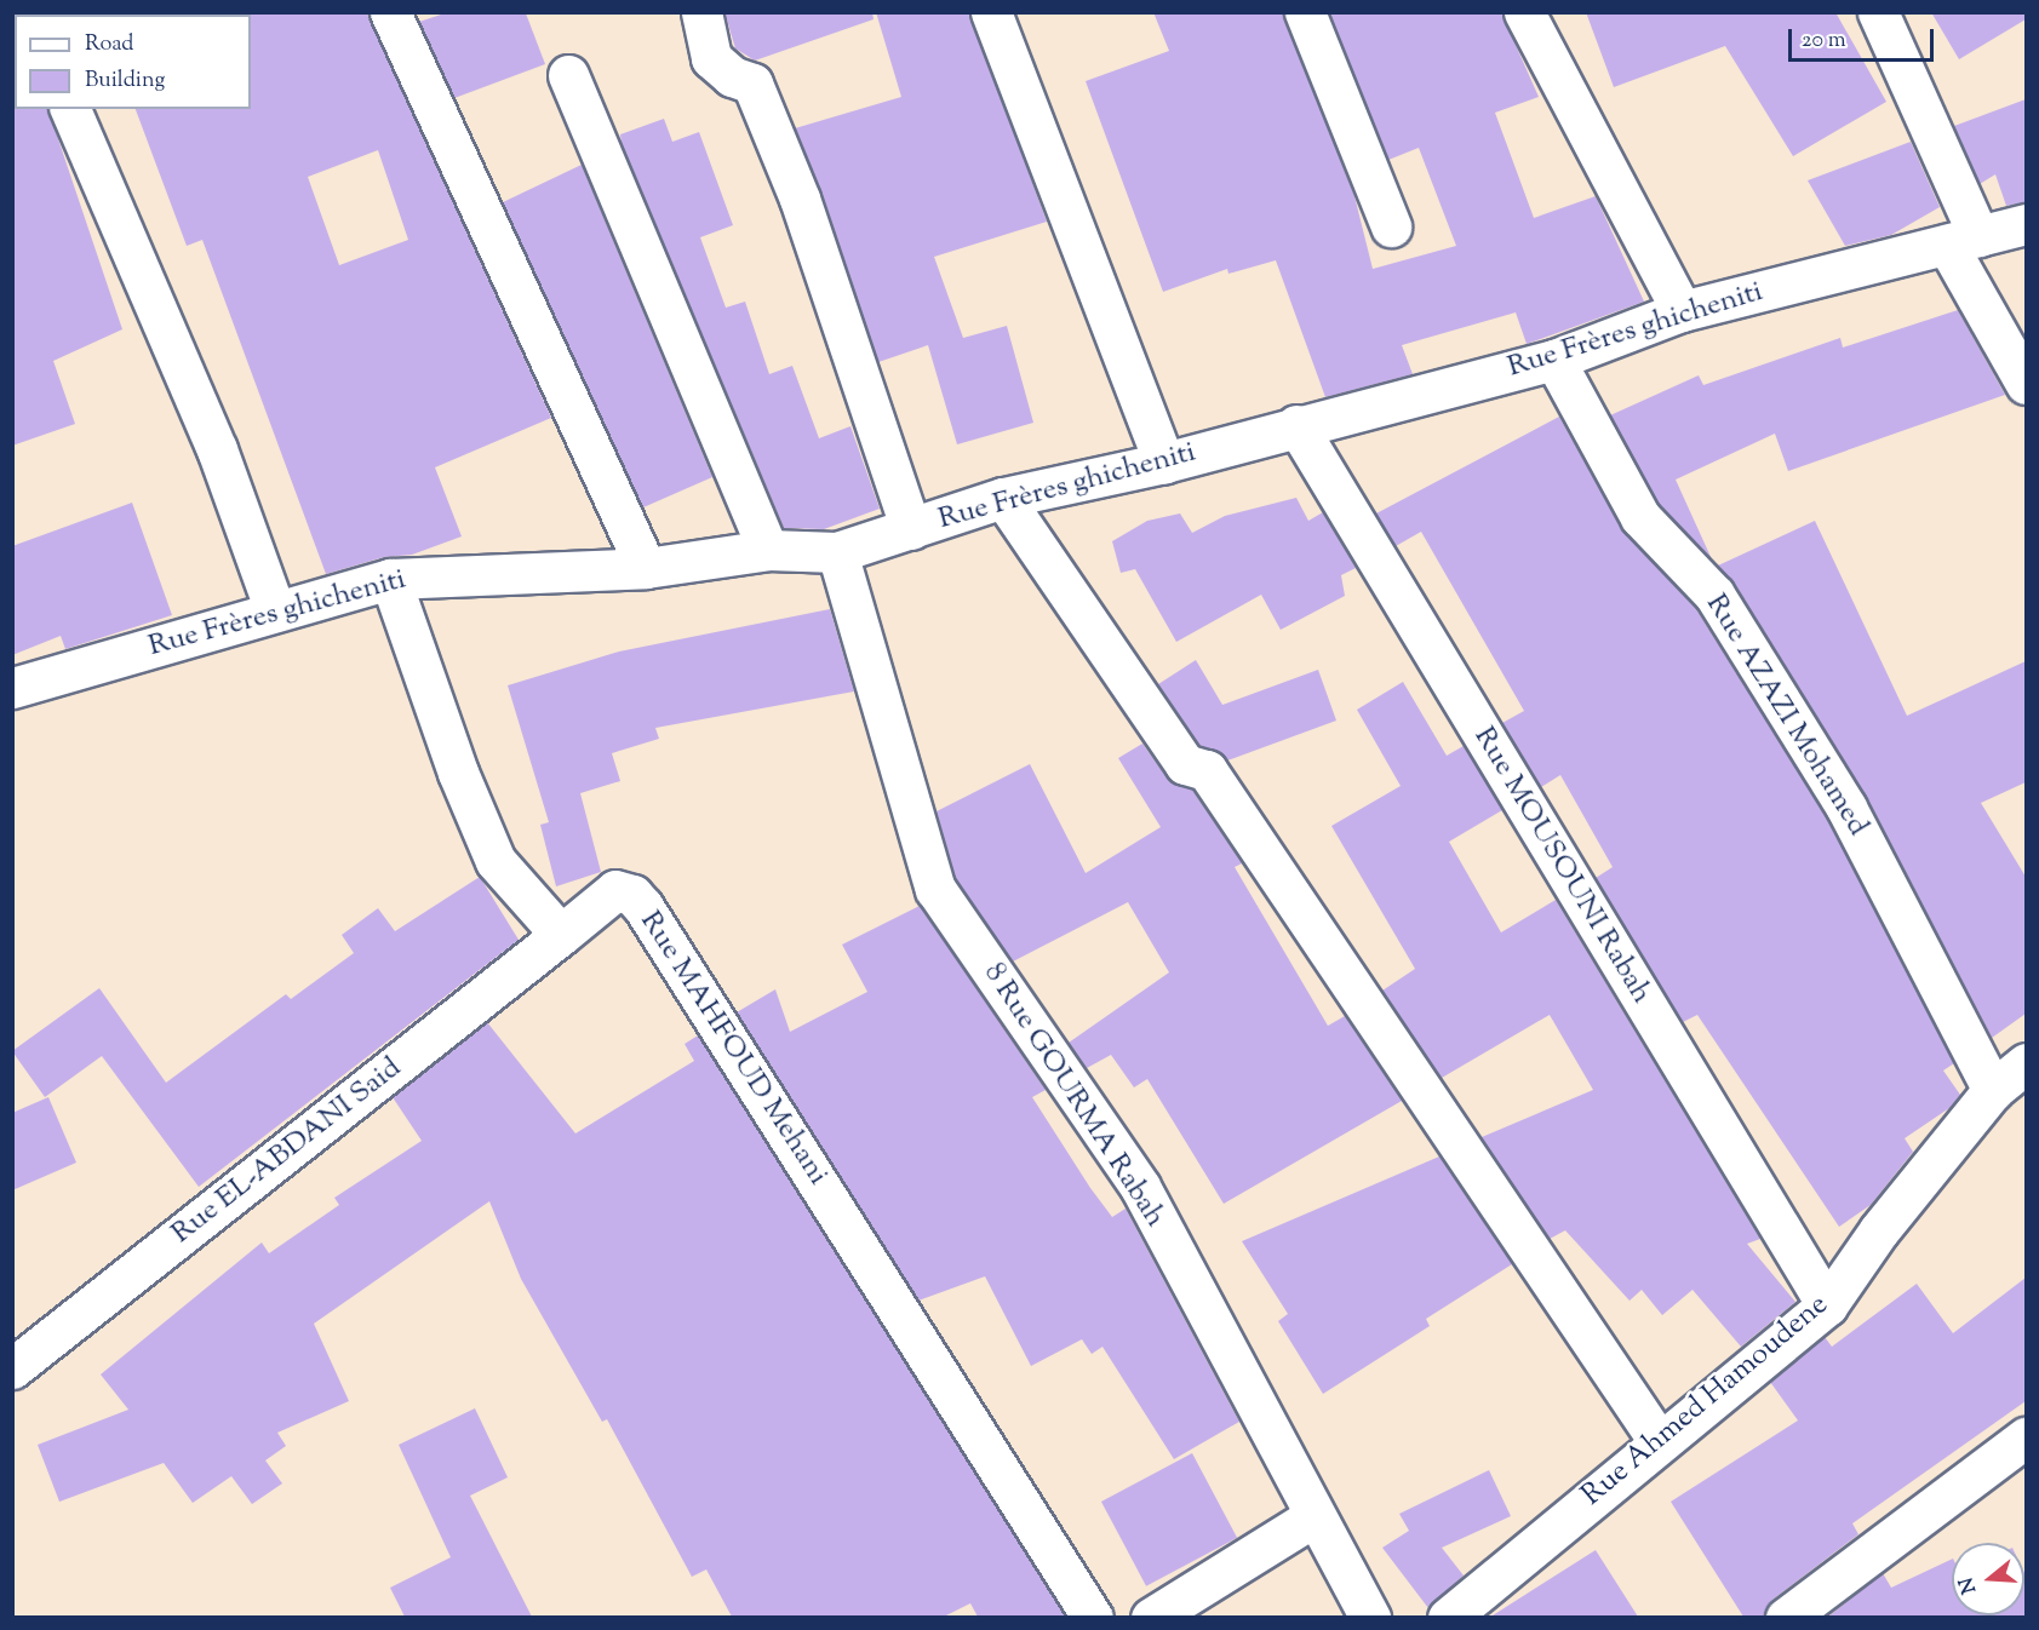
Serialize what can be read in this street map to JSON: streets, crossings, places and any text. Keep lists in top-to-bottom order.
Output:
{
  "streets": {
    "street": [
      "Rue Frères ghicheniti",
      "Rue AZAZI Mohamed",
      "Rue MOUSOUNI Rabah",
      "Rue MAHFOUD Mehani",
      "8 Rue GOURMA Rabah",
      "Rue EL-ABDANI Said",
      "Rue Ahmed Hamoudene"
    ]
  },
  "crossings": [
    ["Rue Frères ghicheniti", "Rue AZAZI Mohamed"],
    ["Rue Frères ghicheniti", "Rue MOUSOUNI Rabah"],
    ["Rue Frères ghicheniti", "8 Rue GOURMA Rabah"],
    ["Rue AZAZI Mohamed", "Rue Ahmed Hamoudene"],
    ["Rue MOUSOUNI Rabah", "Rue Ahmed Hamoudene"],
    ["Rue MAHFOUD Mehani", "Rue EL-ABDANI Said"]
  ],
  "legend": ["Road", "Building"],
  "scale_bar": "20 m",
  "north": "left"
}
